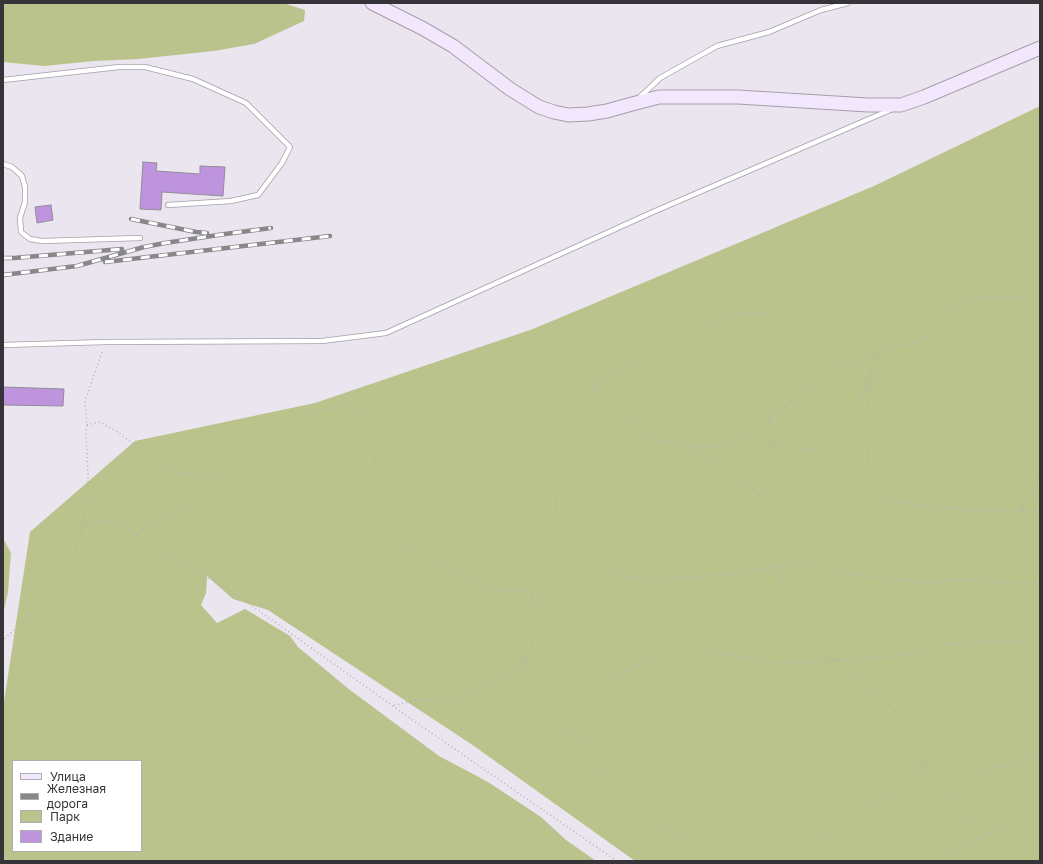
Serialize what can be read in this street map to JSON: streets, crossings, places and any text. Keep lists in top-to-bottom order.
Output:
{
  "legend": [
    "Улица",
    "Железная дорога",
    "Парк",
    "Здание"
  ]
}
